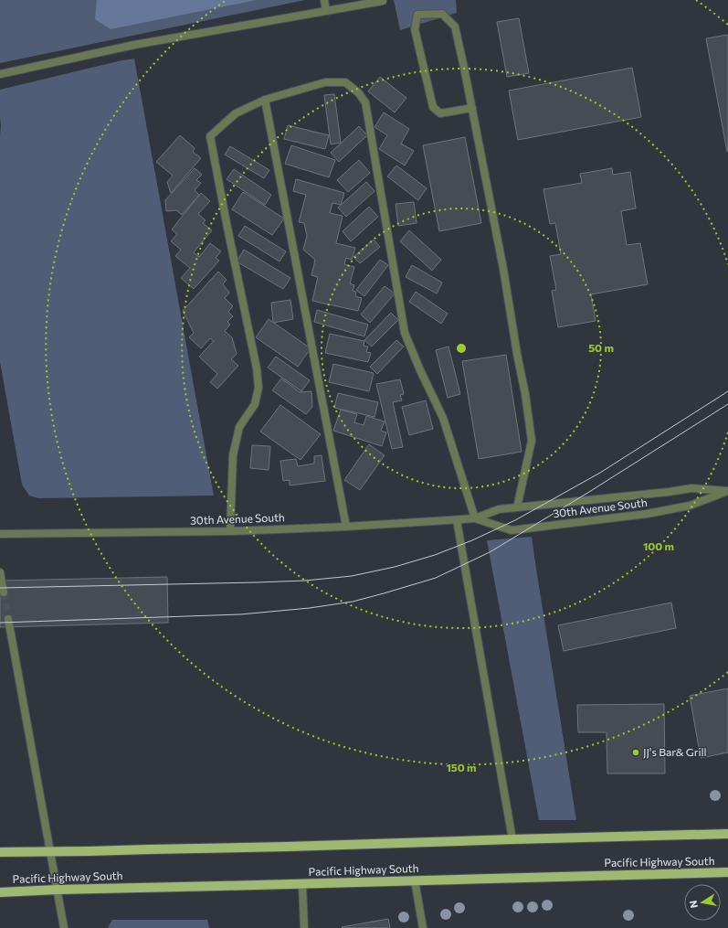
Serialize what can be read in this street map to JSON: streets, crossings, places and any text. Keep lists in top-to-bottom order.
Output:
{
  "streets": {
    "main road": ["Pacific Highway South"],
    "street": ["30th Avenue South"]
  },
  "places": ["JJ's Bar& Grill"],
  "north": "left",
  "rings": ["50 m", "100 m", "150 m"]
}
